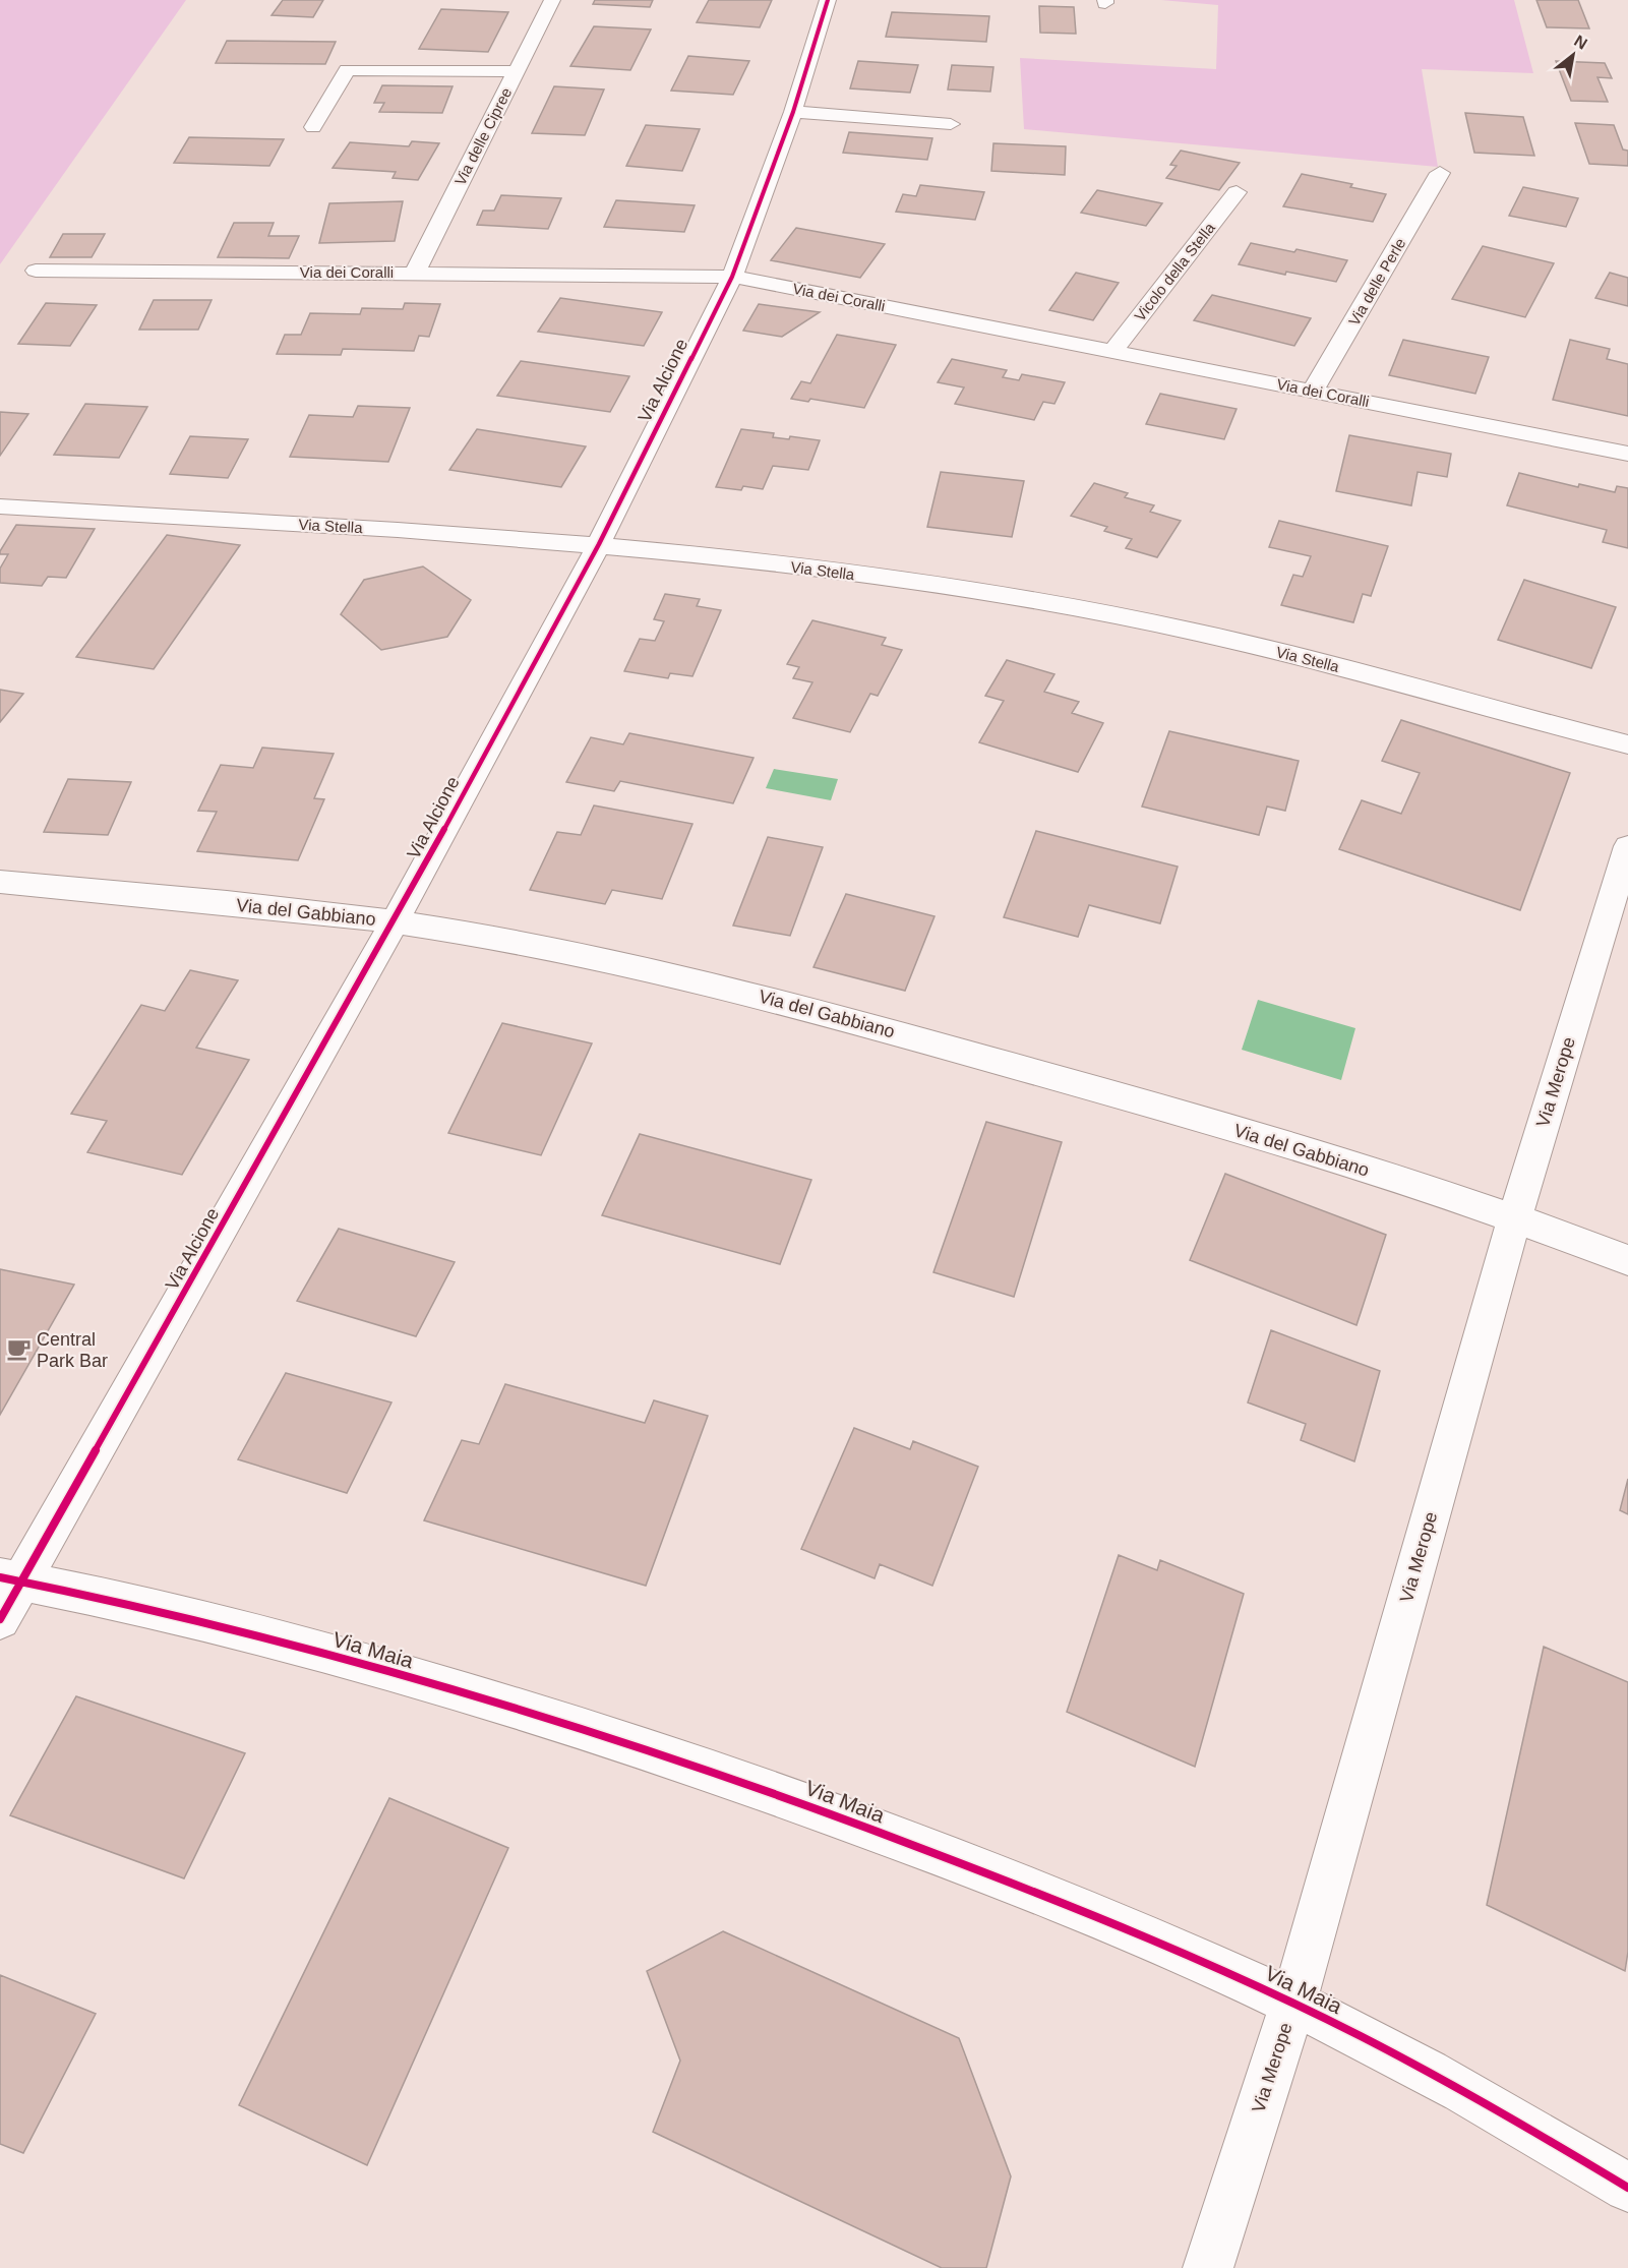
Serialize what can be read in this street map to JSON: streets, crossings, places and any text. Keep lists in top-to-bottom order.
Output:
{
  "streets": {
    "street": [
      "Via delle Cipree",
      "Via dei Coralli",
      "Vicolo della Stella",
      "Via delle Perle",
      "Via Alcione",
      "Via Stella",
      "Via del Gabbiano",
      "Via Merope",
      "Via Maia"
    ]
  },
  "crossings": [
    ["Via delle Cipree", "Via dei Coralli"],
    ["Via dei Coralli", "Vicolo della Stella"],
    ["Via dei Coralli", "Via delle Perle"],
    ["Via dei Coralli", "Via Alcione"],
    ["Via Alcione", "Via Stella"],
    ["Via Alcione", "Via del Gabbiano"],
    ["Via Alcione", "Via Maia"],
    ["Via del Gabbiano", "Via Merope"],
    ["Via Merope", "Via Maia"]
  ],
  "places": {
    "cafe": ["Central Park Bar"]
  },
  "north": "top right"
}
